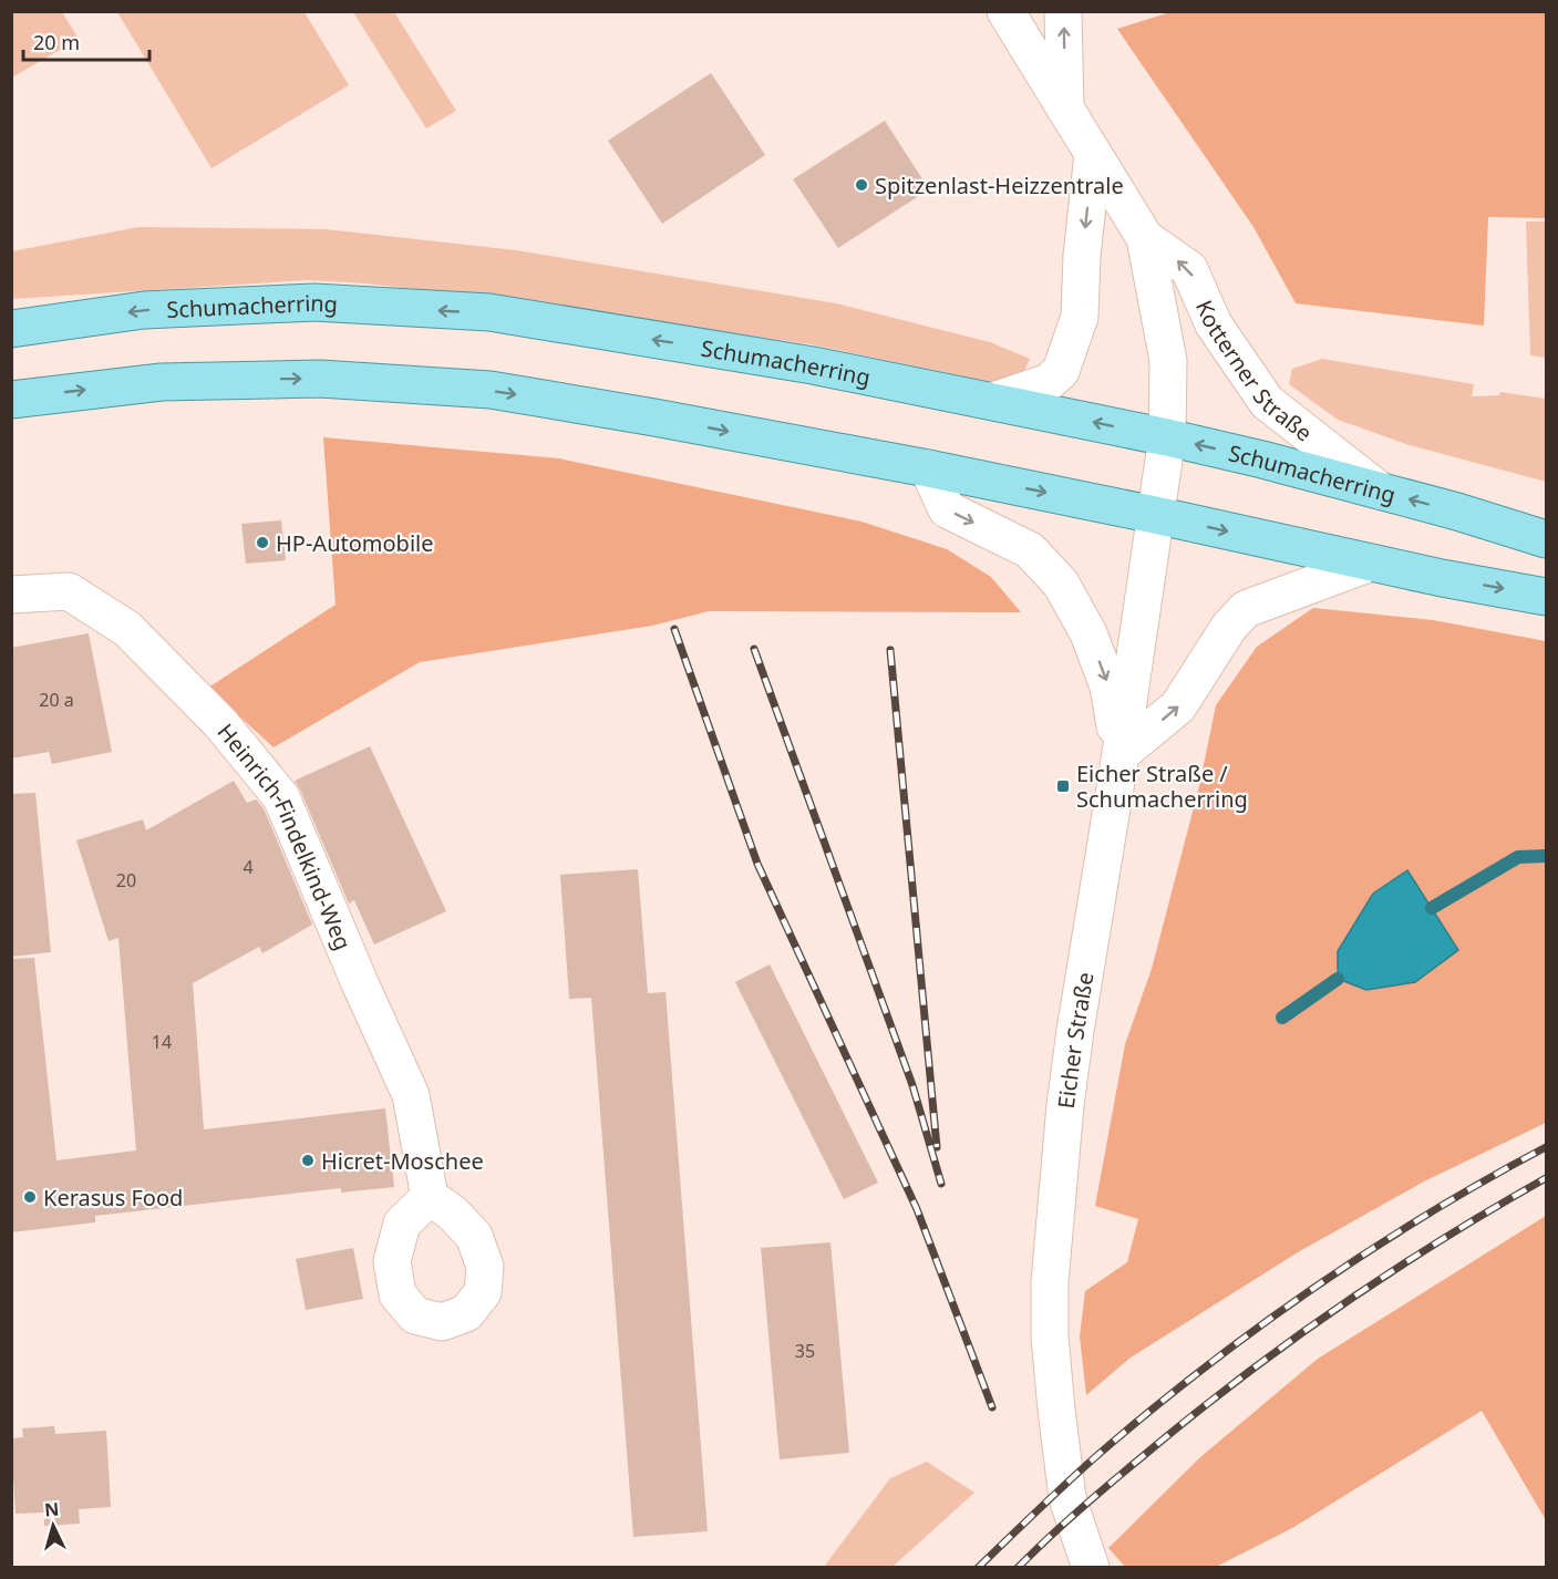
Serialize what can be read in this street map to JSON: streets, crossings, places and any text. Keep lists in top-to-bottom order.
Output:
{
  "streets": {
    "main road": ["Schumacherring"],
    "street": ["Kotterner Straße", "Heinrich-Findelkind-Weg", "Eicher Straße"]
  },
  "crossings": [
    ["Schumacherring", "Kotterner Straße"],
    ["Kotterner Straße", "Eicher Straße"]
  ],
  "places": {
    "other": [
      "Spitzenlast-Heizzentrale",
      "HP-Automobile",
      "Hicret-Moschee",
      "Kerasus Food"
    ],
    "transit": ["Eicher Straße / Schumacherring"]
  },
  "house_numbers": [
    "20 a",
    "4",
    "20",
    "14",
    "35"
  ],
  "scale_bar": "20 m",
  "north": "top"
}
